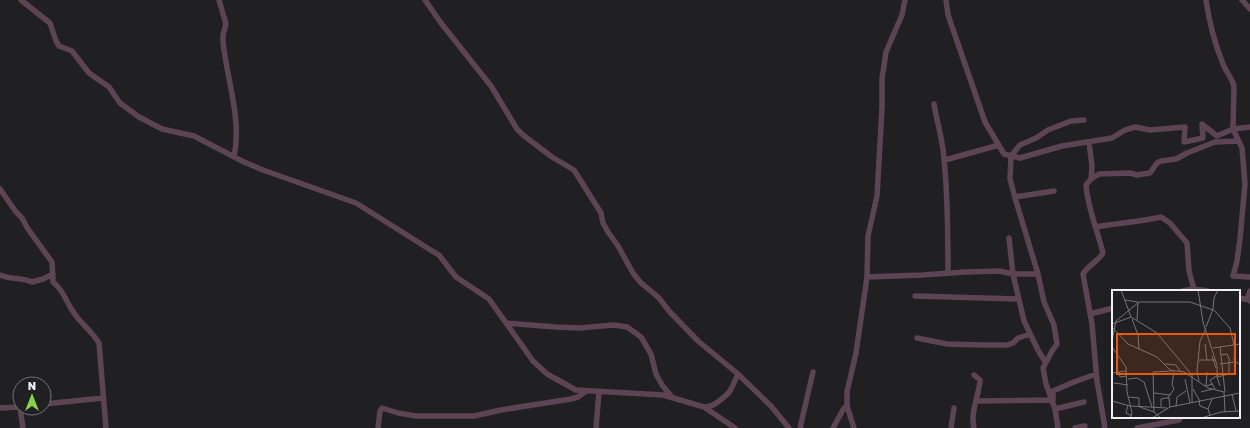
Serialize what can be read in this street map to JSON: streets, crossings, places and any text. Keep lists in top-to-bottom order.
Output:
{
  "north": "top"
}
